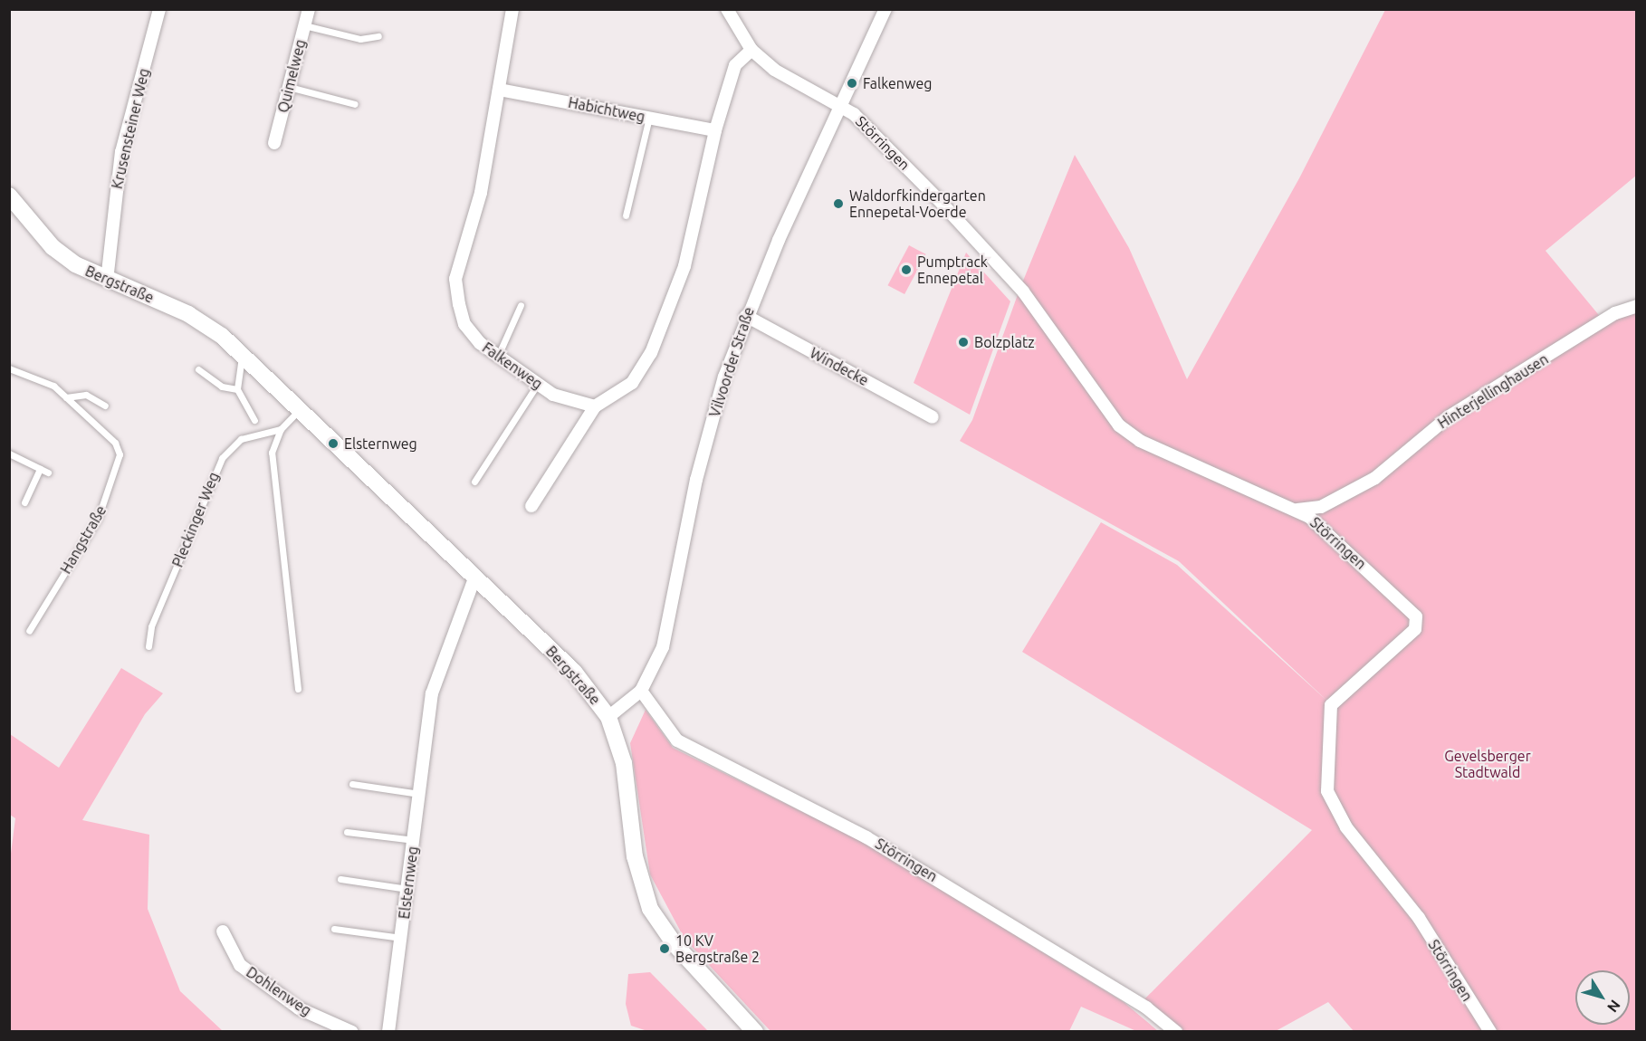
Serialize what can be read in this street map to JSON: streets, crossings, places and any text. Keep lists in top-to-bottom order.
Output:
{
  "streets": {
    "street": [
      "Quimelweg",
      "Habichtweg",
      "Krusensteiner Weg",
      "Störringen",
      "Bergstraße",
      "Vilvoorder Straße",
      "Falkenweg",
      "Windecke",
      "Hinterjellinghausen",
      "Elsternweg",
      "Dohlenweg"
    ],
    "lane": ["Pleckinger Weg", "Hangstraße"]
  },
  "crossings": [
    ["Habichtweg", "Falkenweg"],
    ["Krusensteiner Weg", "Bergstraße"],
    ["Störringen", "Vilvoorder Straße"],
    ["Störringen", "Hinterjellinghausen"],
    ["Bergstraße", "Vilvoorder Straße"],
    ["Bergstraße", "Elsternweg"],
    ["Vilvoorder Straße", "Windecke"]
  ],
  "parks": ["Gevelsberger Stadtwald"],
  "places": [
    "Falkenweg",
    "Waldorfkindergarten Ennepetal-Voerde",
    "Pumptrack Ennepetal",
    "Bolzplatz",
    "Elsternweg",
    "10 KV Bergstraße 2"
  ],
  "north": "bottom right"
}
